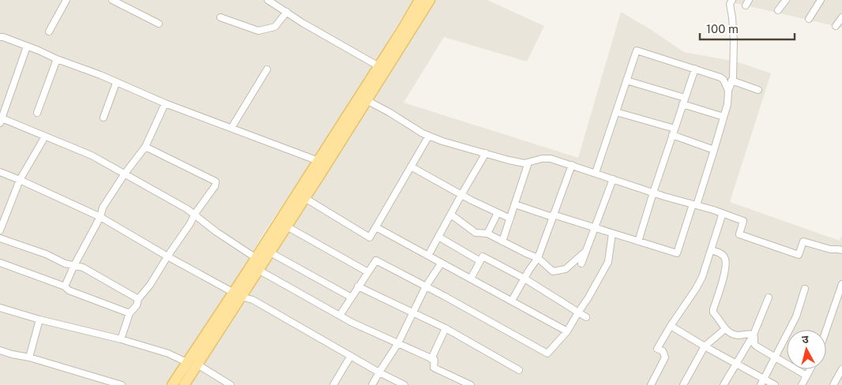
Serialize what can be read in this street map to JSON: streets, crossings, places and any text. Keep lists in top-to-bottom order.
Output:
{
  "scale_bar": "100 m",
  "north": "top"
}
